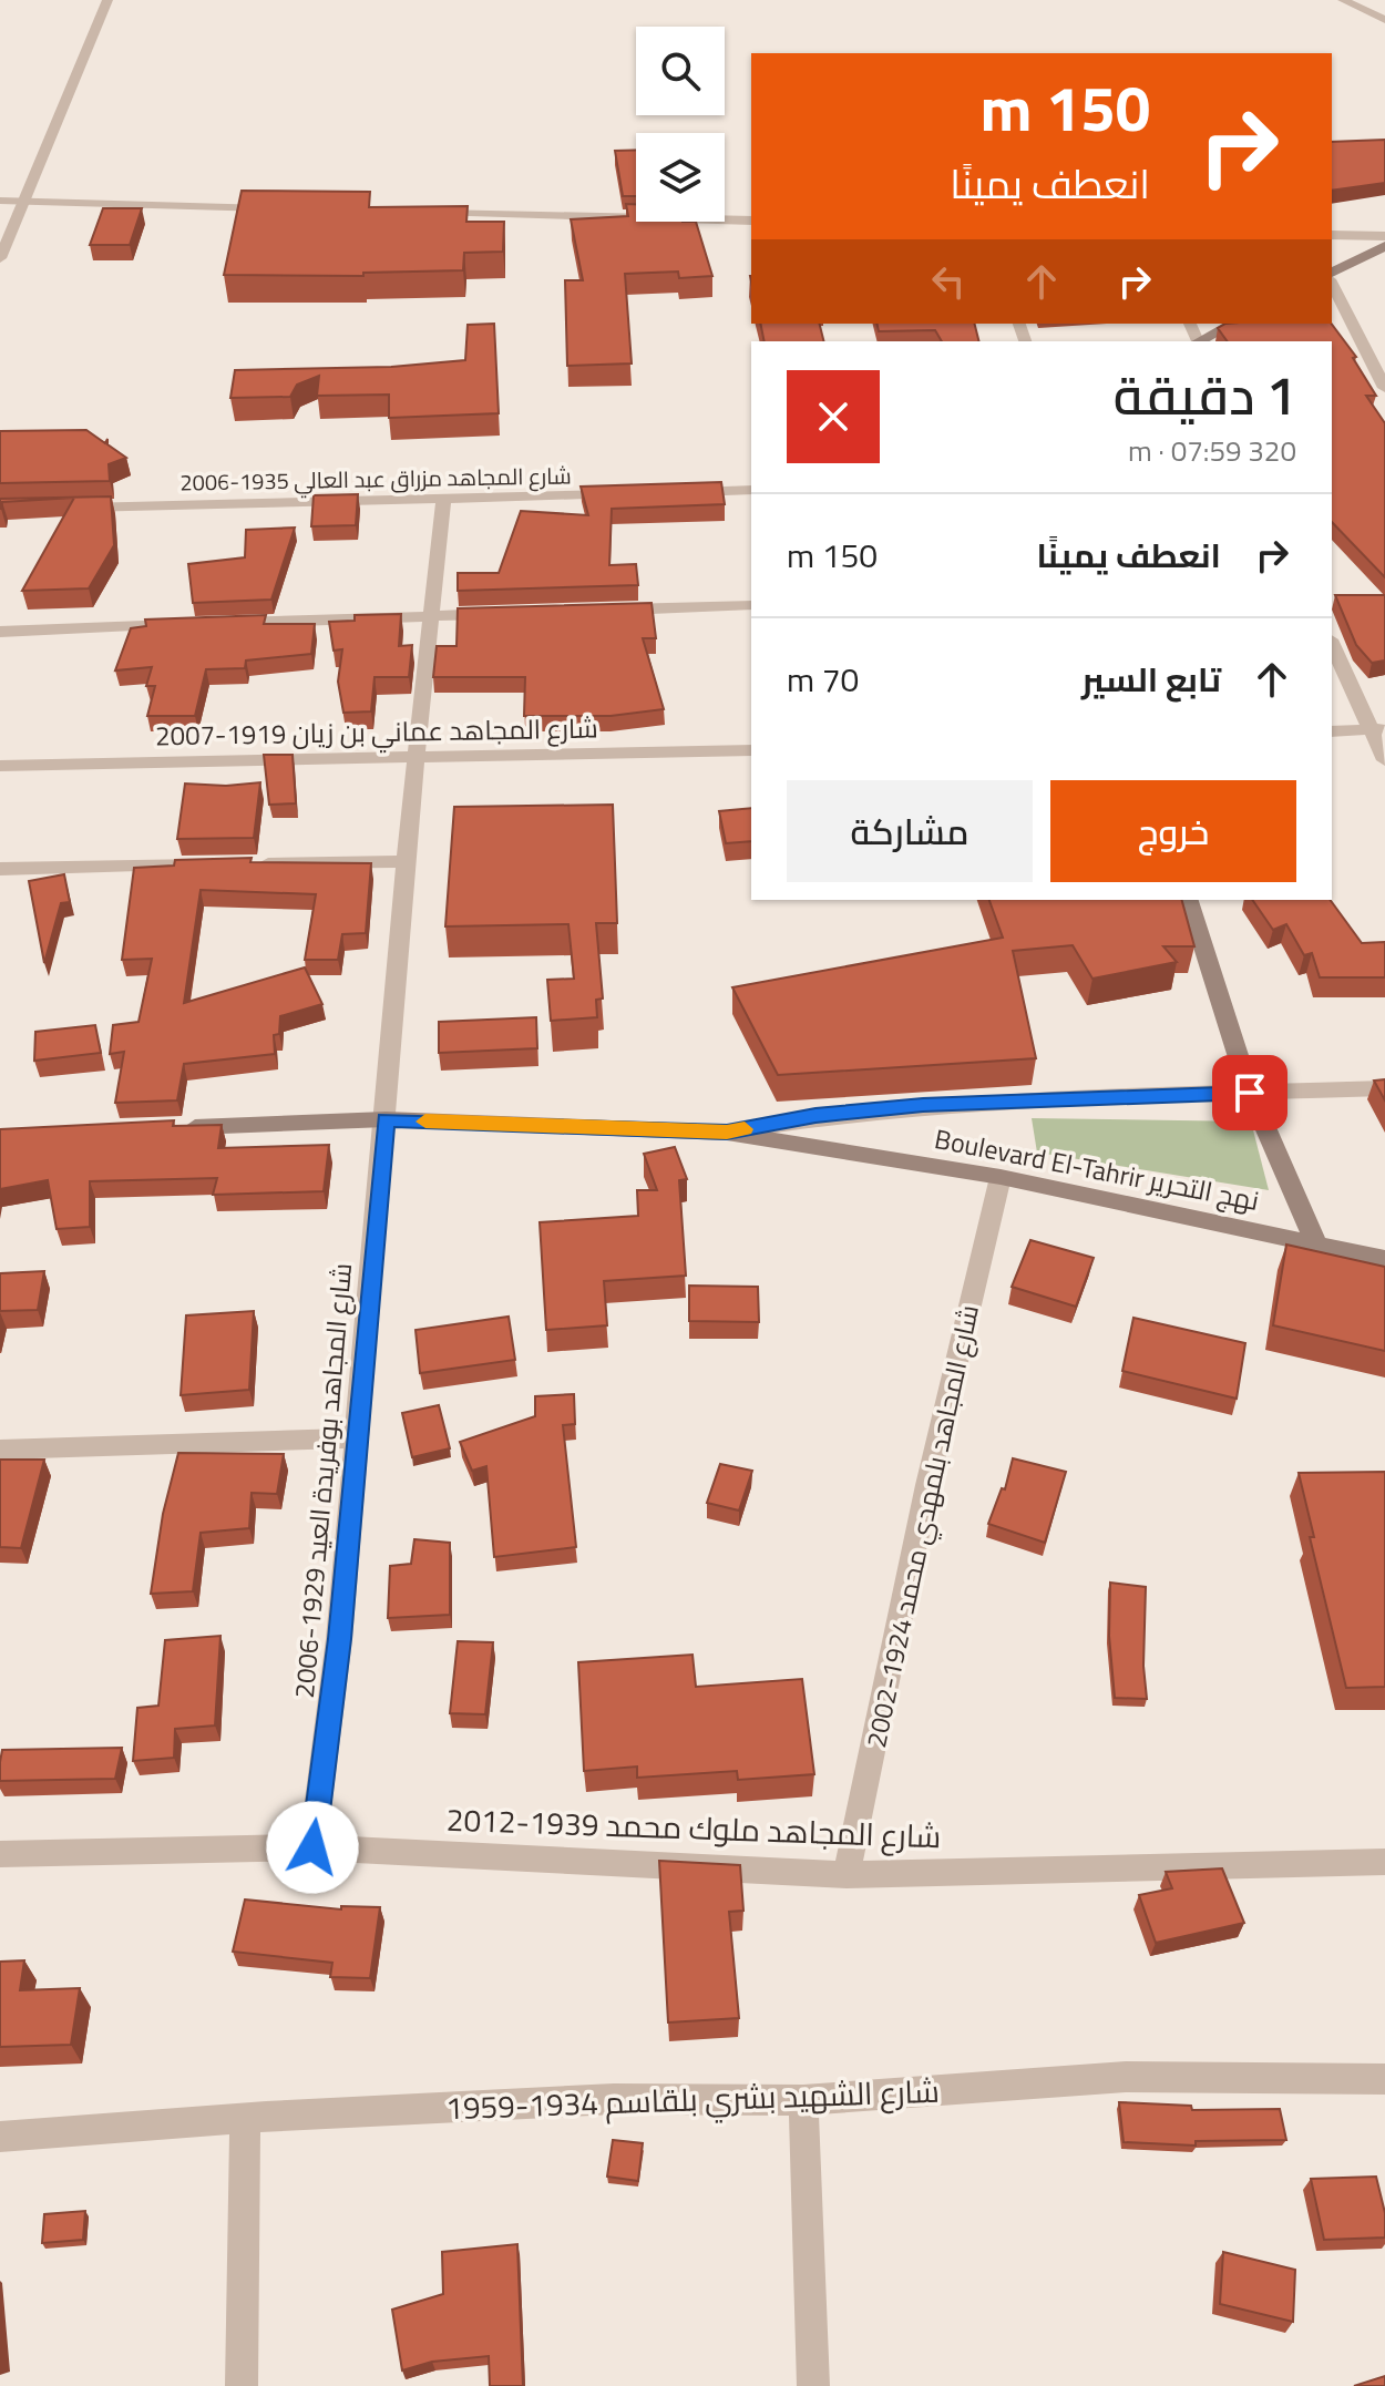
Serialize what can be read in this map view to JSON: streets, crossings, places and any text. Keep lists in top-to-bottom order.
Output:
{
  "streets": {
    "main road": ["Boulevard El-Tahrir نهج التحرير"],
    "street": [
      "شارع المجاهد مزراق عبد العالي 1935-2006",
      "شارع المجاهد عماني بن زيان 1919-2007",
      "شارع المجاهد بوفريدة العيد 1929-2006",
      "شارع المجاهد بلمهدي محمد 1924-2002",
      "شارع المجاهد ملوك محمد 1939-2012",
      "شارع الشهيد بشري بلقاسم 1934-1959"
    ]
  },
  "crossings": [
    ["شارع المجاهد مزراق عبد العالي 1935-2006", "شارع المجاهد بوفريدة العيد 1929-2006"],
    ["شارع المجاهد عماني بن زيان 1919-2007", "شارع المجاهد بوفريدة العيد 1929-2006"],
    ["Boulevard El-Tahrir نهج التحرير", "شارع المجاهد بوفريدة العيد 1929-2006"],
    ["Boulevard El-Tahrir نهج التحرير", "شارع المجاهد بلمهدي محمد 1924-2002"],
    ["شارع المجاهد بوفريدة العيد 1929-2006", "شارع المجاهد ملوك محمد 1939-2012"],
    ["شارع المجاهد بلمهدي محمد 1924-2002", "شارع المجاهد ملوك محمد 1939-2012"]
  ],
  "page": {
    "turn": ["150 m", "انعطف يمينًا"],
    "heading": ["1 دقيقة", "320 m · 07:59"],
    "list": [
      {
        "name": "انعطف يمينًا",
        "value": "150 m"
      },
      {
        "name": "تابع السير",
        "value": "70 m"
      }
    ],
    "buttons": ["خروج", "مشاركة"]
  }
}
